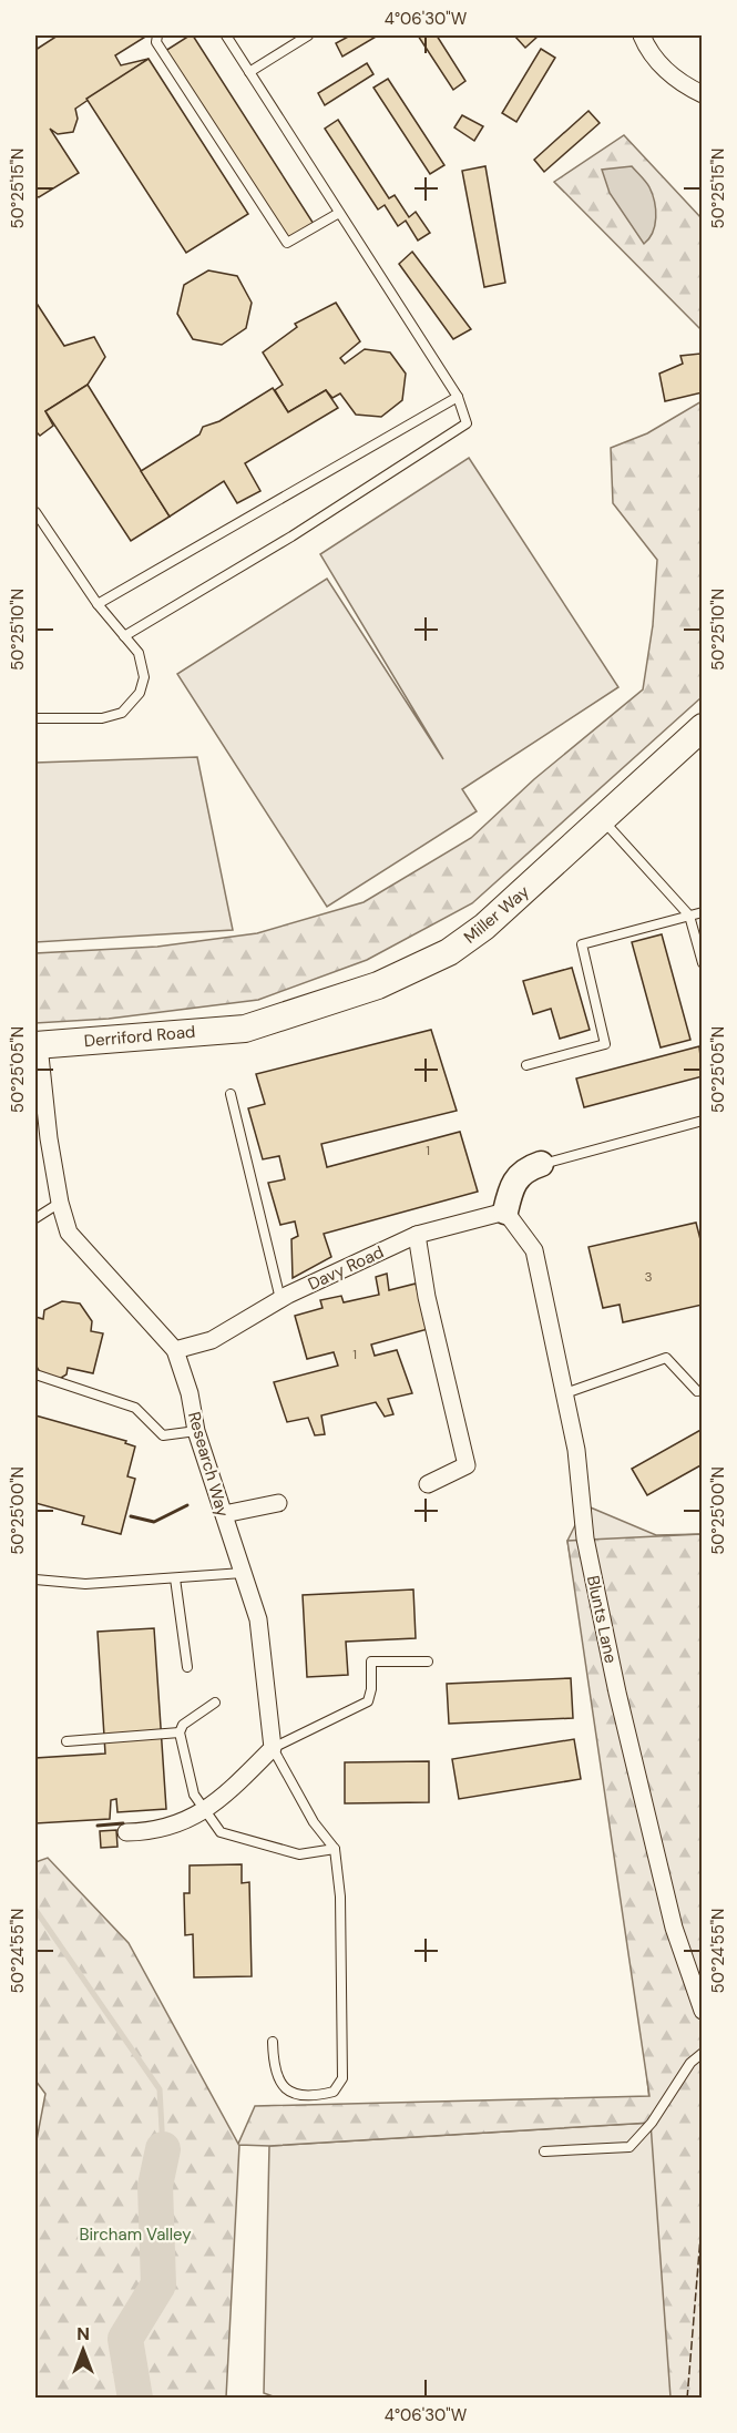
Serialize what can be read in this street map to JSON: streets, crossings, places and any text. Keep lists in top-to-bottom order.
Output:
{
  "streets": {
    "main road": ["Miller Way", "Derriford Road"],
    "street": ["Davy Road", "Research Way", "Blunts Lane"]
  },
  "crossings": [
    ["Miller Way", "Derriford Road"],
    ["Derriford Road", "Research Way"],
    ["Davy Road", "Research Way"],
    ["Davy Road", "Blunts Lane"]
  ],
  "parks": ["Bircham Valley"],
  "house_numbers": ["1", "3", "1"],
  "north": "top",
  "coordinates": [
    "4°06'30\"W",
    "50°25'15\"N",
    "50°25'10\"N",
    "50°25'05\"N",
    "50°25'00\"N",
    "50°24'55\"N"
  ]
}
